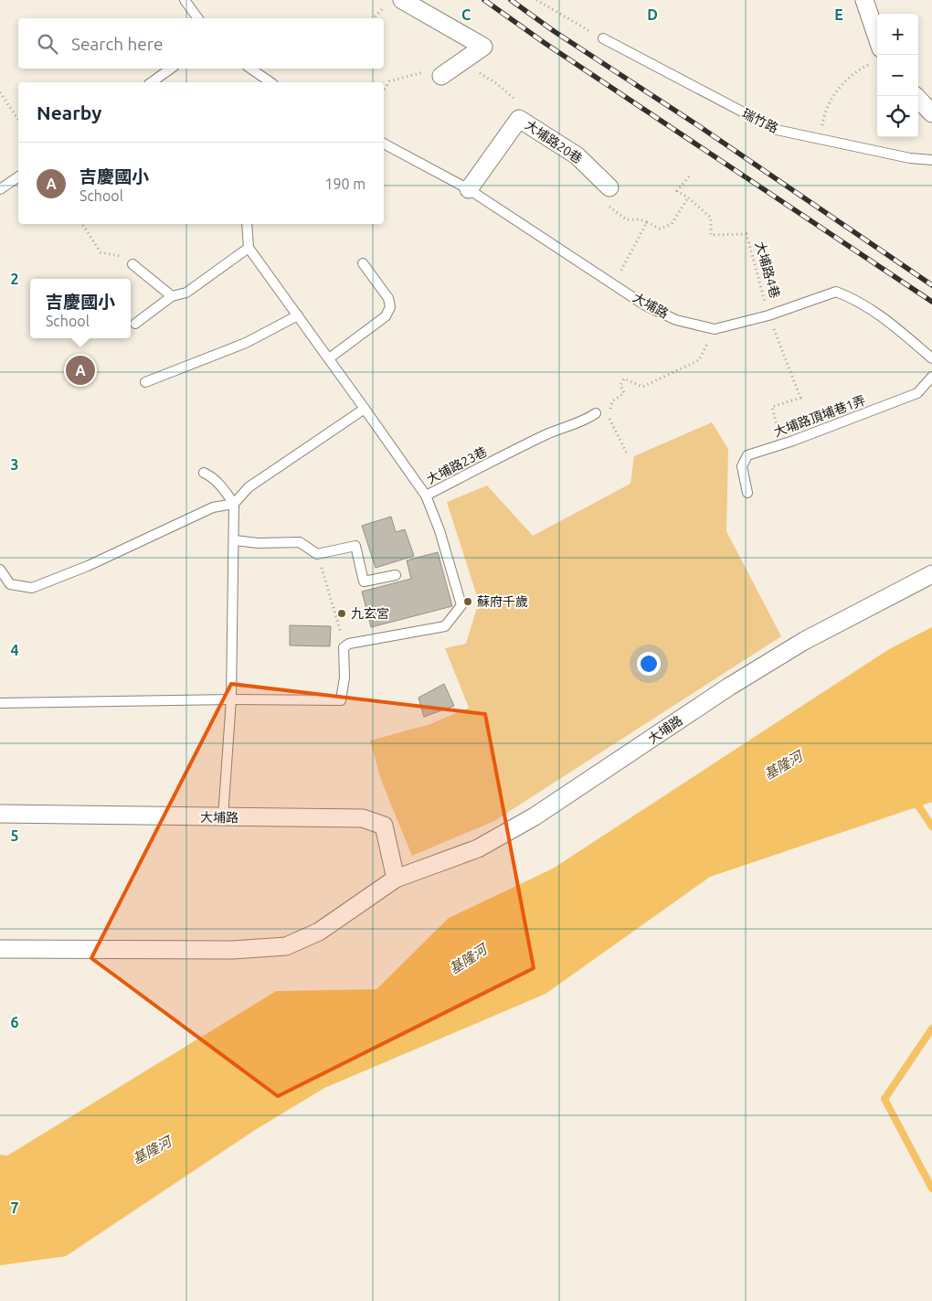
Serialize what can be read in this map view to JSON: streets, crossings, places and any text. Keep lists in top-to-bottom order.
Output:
{
  "streets": {
    "street": ["大埔路20巷", "大埔路"],
    "lane": ["瑞竹路", "大埔路頂埔巷1弄", "大埔路23巷"],
    "path": ["大埔路4巷"]
  },
  "crossings": [
    ["大埔路20巷", "大埔路"],
    ["大埔路4巷", "大埔路"]
  ],
  "water": ["基隆河"],
  "places": ["蘇府千歲", "九玄宮"],
  "page": {
    "map_buttons": ["+", "−"],
    "search": "Search here",
    "heading": "Nearby",
    "list": [
      {
        "mark": "A",
        "name": "吉慶國小",
        "note": "School",
        "value": "190 m"
      }
    ],
    "popup": ["吉慶國小", "School"],
    "pins": "A"
  },
  "grid": {
    "columns": ["C", "D", "E"],
    "rows": [
      "2",
      "3",
      "4",
      "5",
      "6",
      "7"
    ]
  }
}
